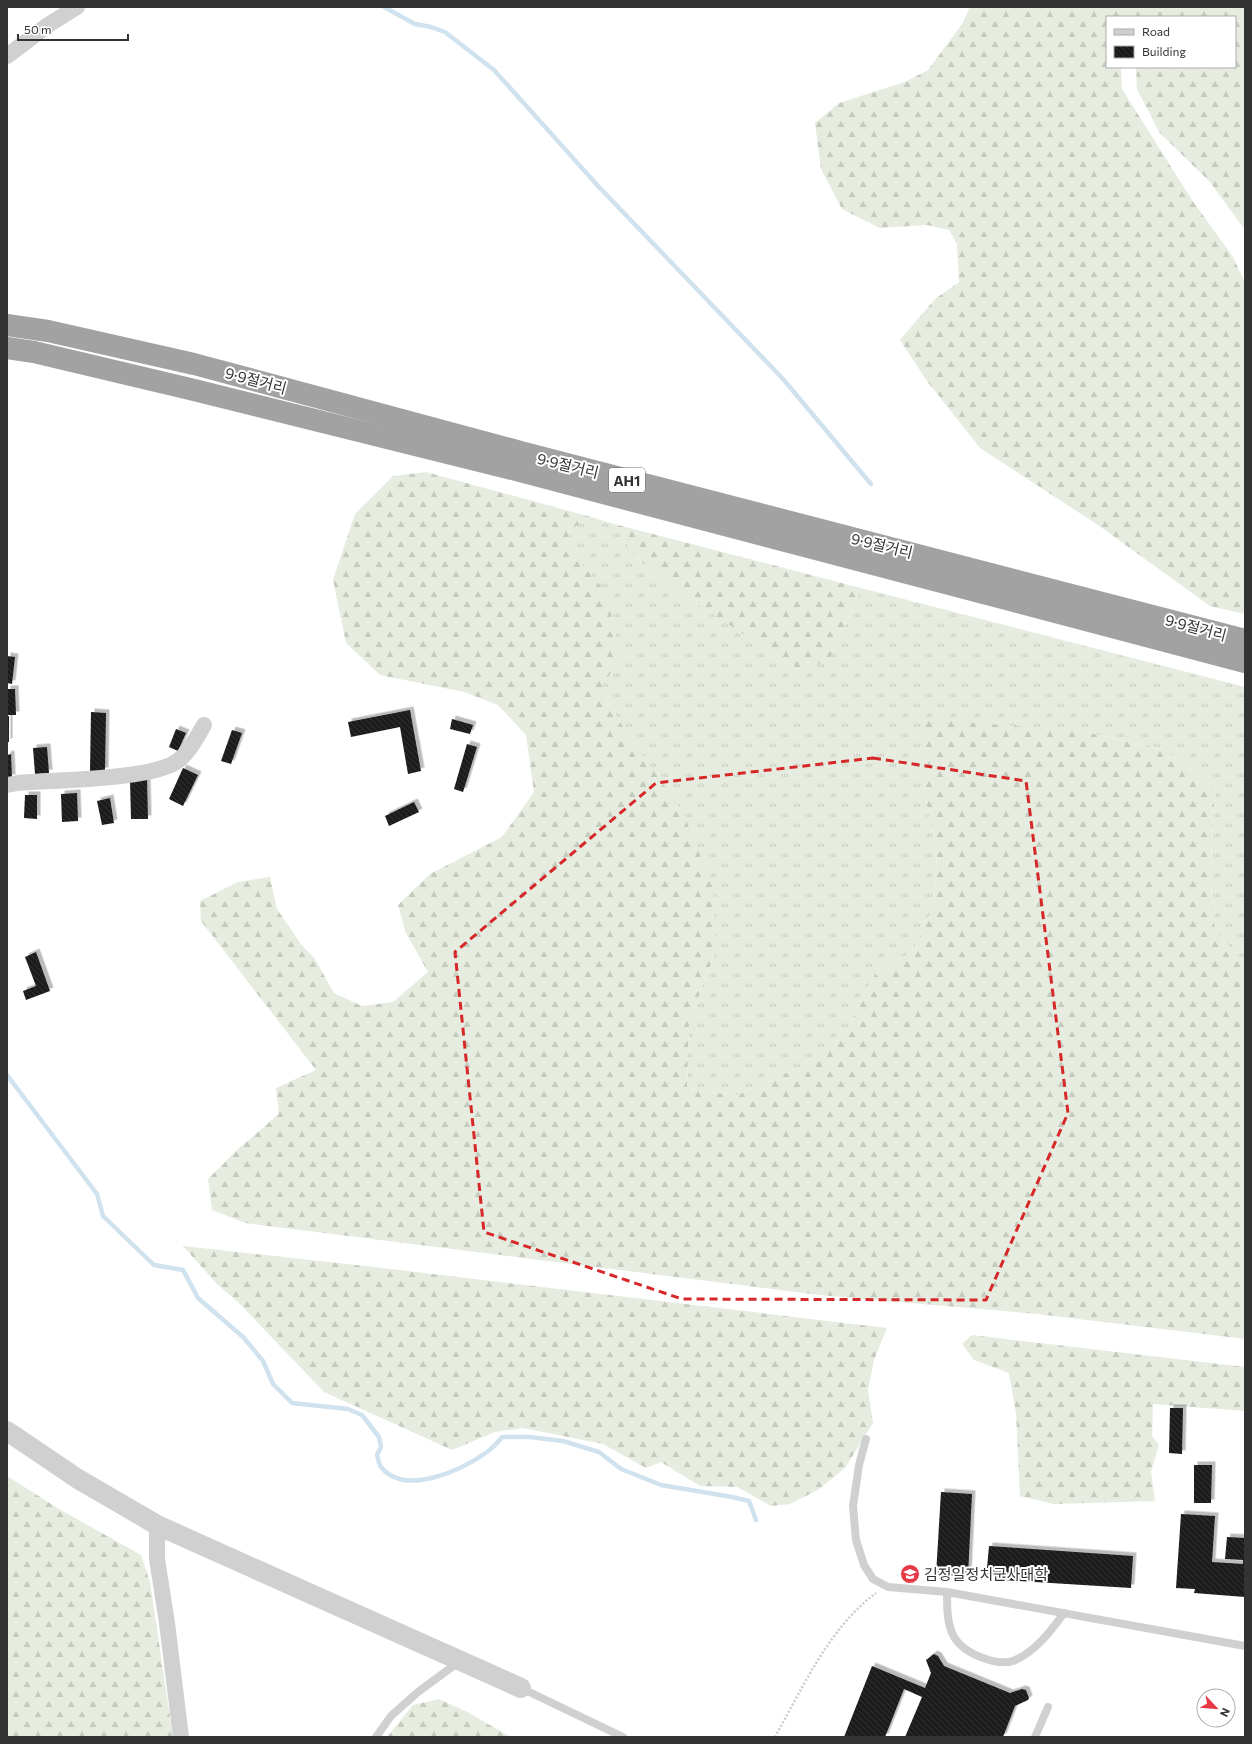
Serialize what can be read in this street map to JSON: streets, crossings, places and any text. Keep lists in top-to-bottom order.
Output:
{
  "streets": {
    "highway": ["9·9절거리", "AH1"]
  },
  "places": {
    "school or university": ["김정일정치군사대학"]
  },
  "legend": ["Road", "Building"],
  "scale_bar": "50 m",
  "north": "bottom right"
}
